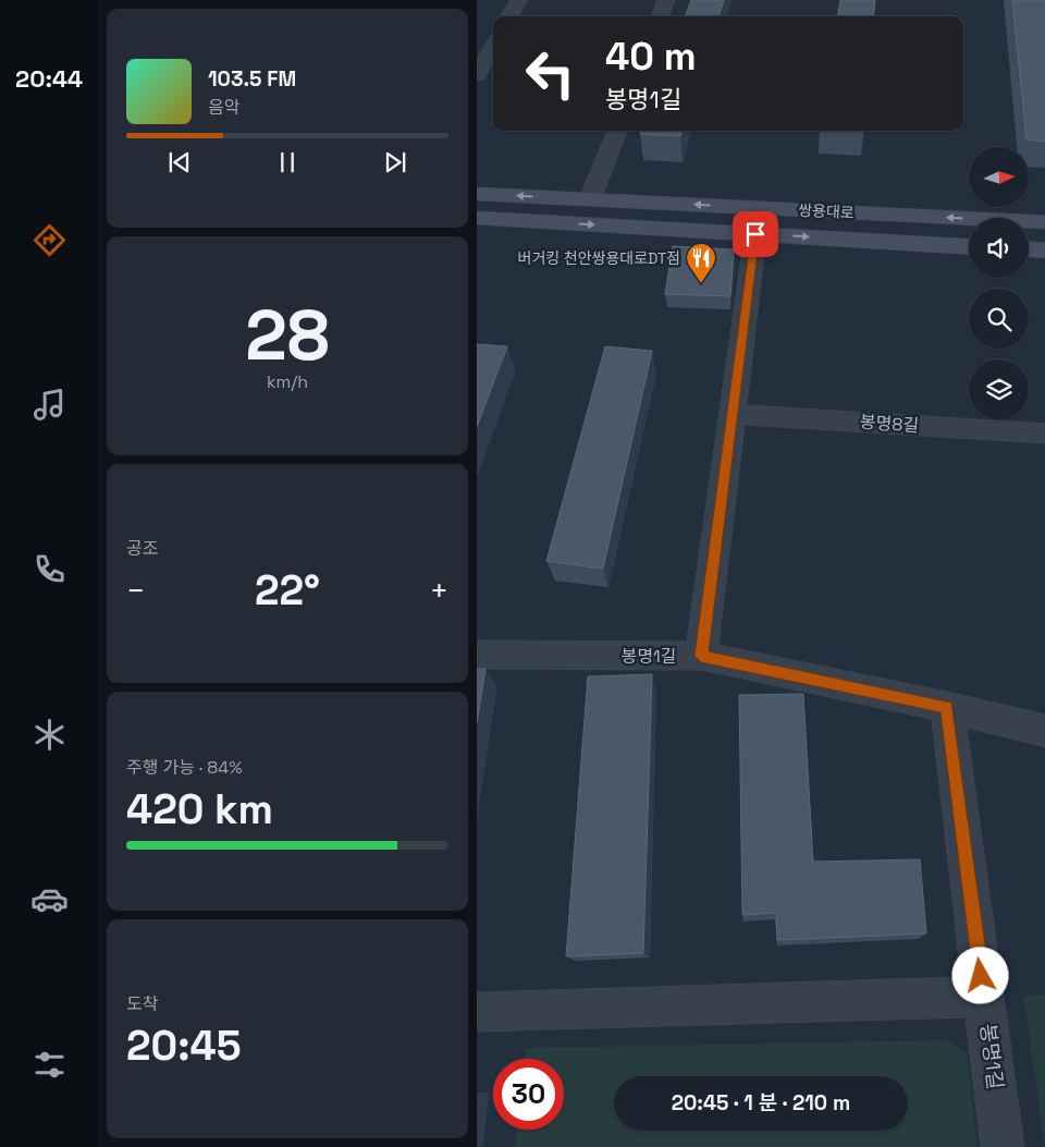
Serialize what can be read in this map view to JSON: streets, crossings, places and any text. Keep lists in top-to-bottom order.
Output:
{
  "streets": {
    "main road": ["쌍용대로"],
    "street": ["봉명8길", "봉명1길"]
  },
  "places": {
    "restaurant": ["버거킹 천안쌍용대로DT점"]
  },
  "north": "right",
  "page": {
    "tabs": "20:44",
    "turn": ["40 m", "봉명1길"],
    "song": ["103.5 FM", "음악"],
    "tile": [
      ["28", "km/h"],
      "공조",
      ["주행 가능 · 84%", "420 km"],
      ["도착", "20:45"]
    ],
    "heat": ["−", "22°", "+"],
    "limit": "30",
    "trip": "20:45 · 1 분 · 210 m"
  }
}
